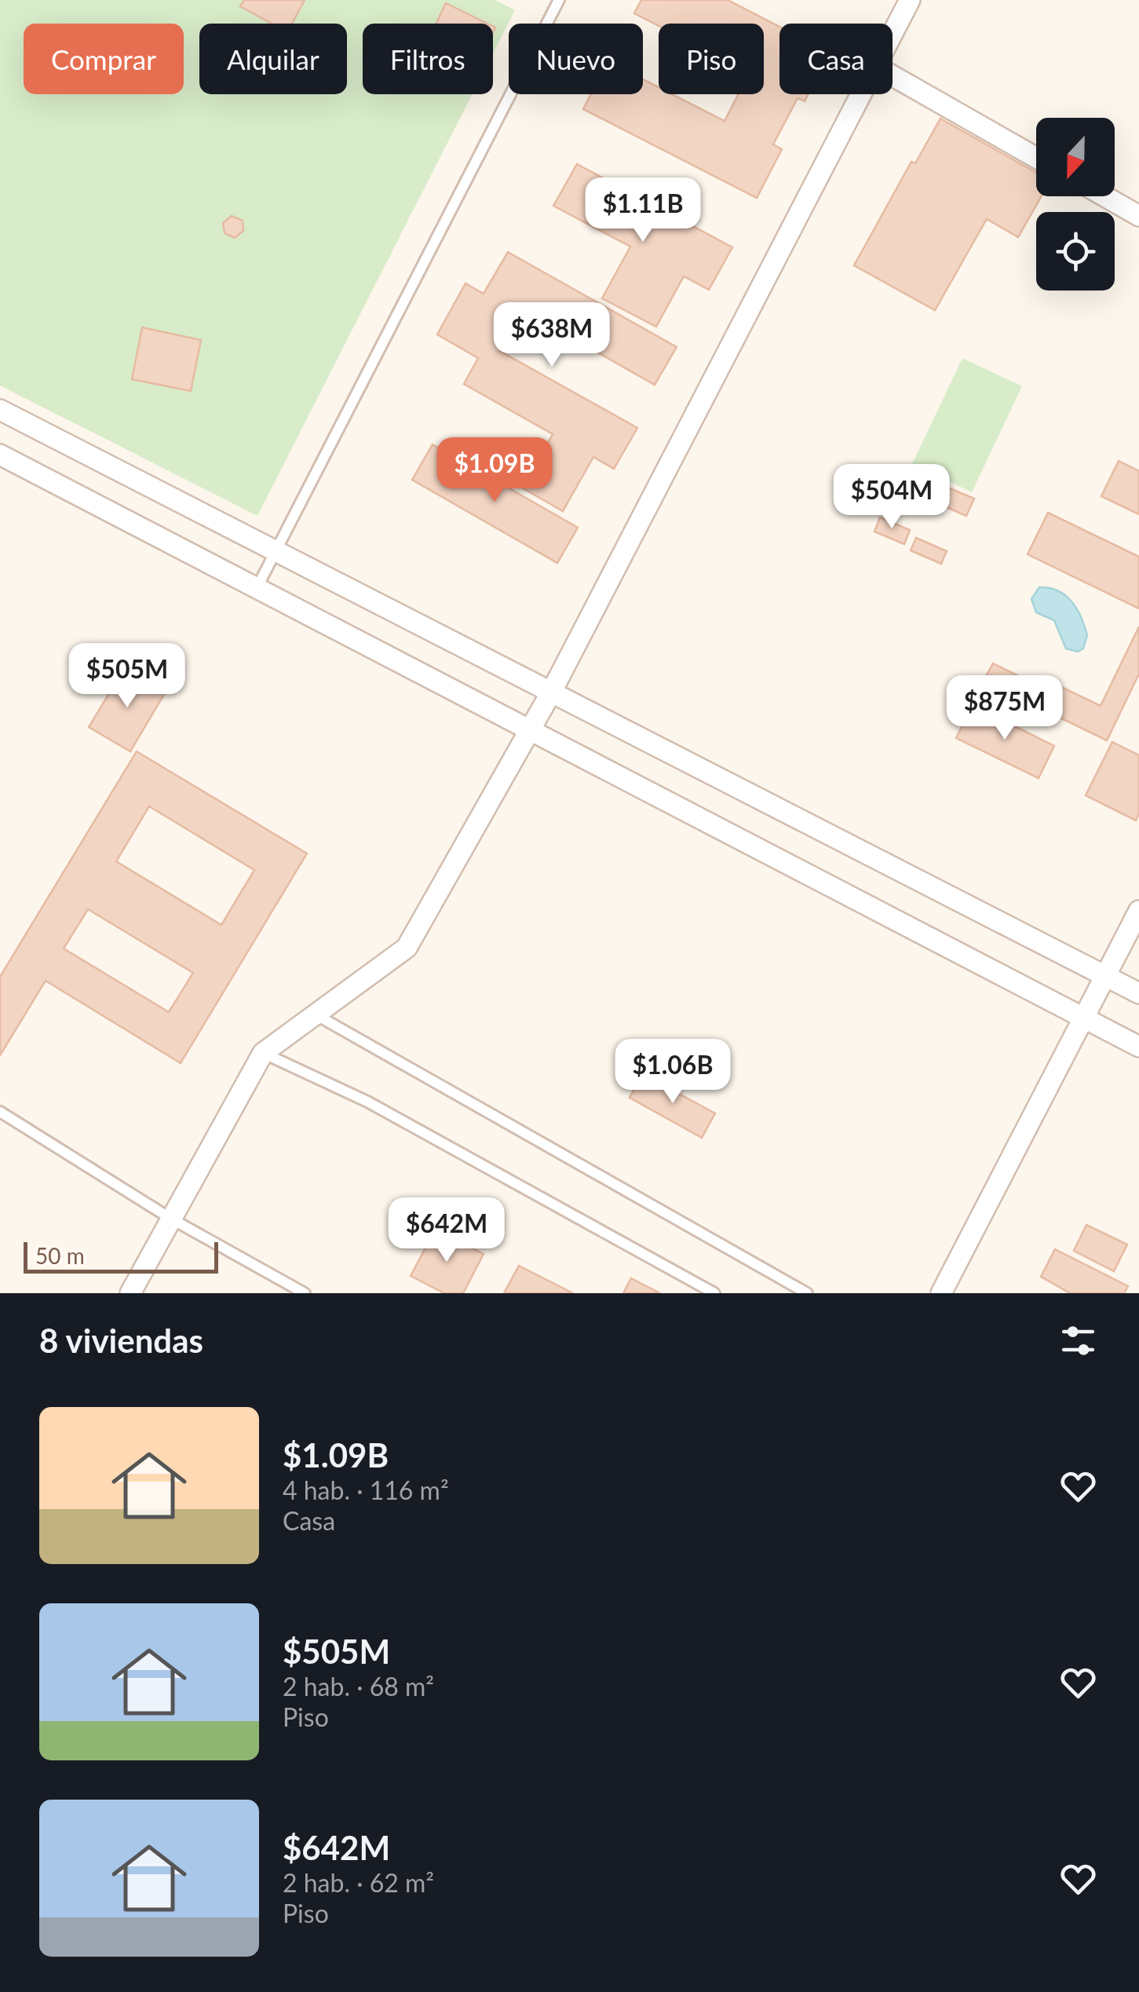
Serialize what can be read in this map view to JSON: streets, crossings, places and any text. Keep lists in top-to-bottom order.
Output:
{
  "scale_bar": "50 m",
  "north": "bottom",
  "page": {
    "chip": [
      "Comprar",
      "Alquilar",
      "Filtros",
      "Nuevo",
      "Piso",
      "Casa"
    ],
    "price": [
      "$1.11B",
      "$638M",
      "$1.09B",
      "$504M",
      "$505M",
      "$875M",
      "$1.06B",
      "$642M"
    ],
    "scale": "50 m",
    "heading": "8 viviendas",
    "list": [
      {
        "name": "$1.09B",
        "note": "4 hab. · 116 m² · Casa"
      },
      {
        "name": "$505M",
        "note": "2 hab. · 68 m² · Piso"
      },
      {
        "name": "$642M",
        "note": "2 hab. · 62 m² · Piso"
      }
    ]
  }
}
